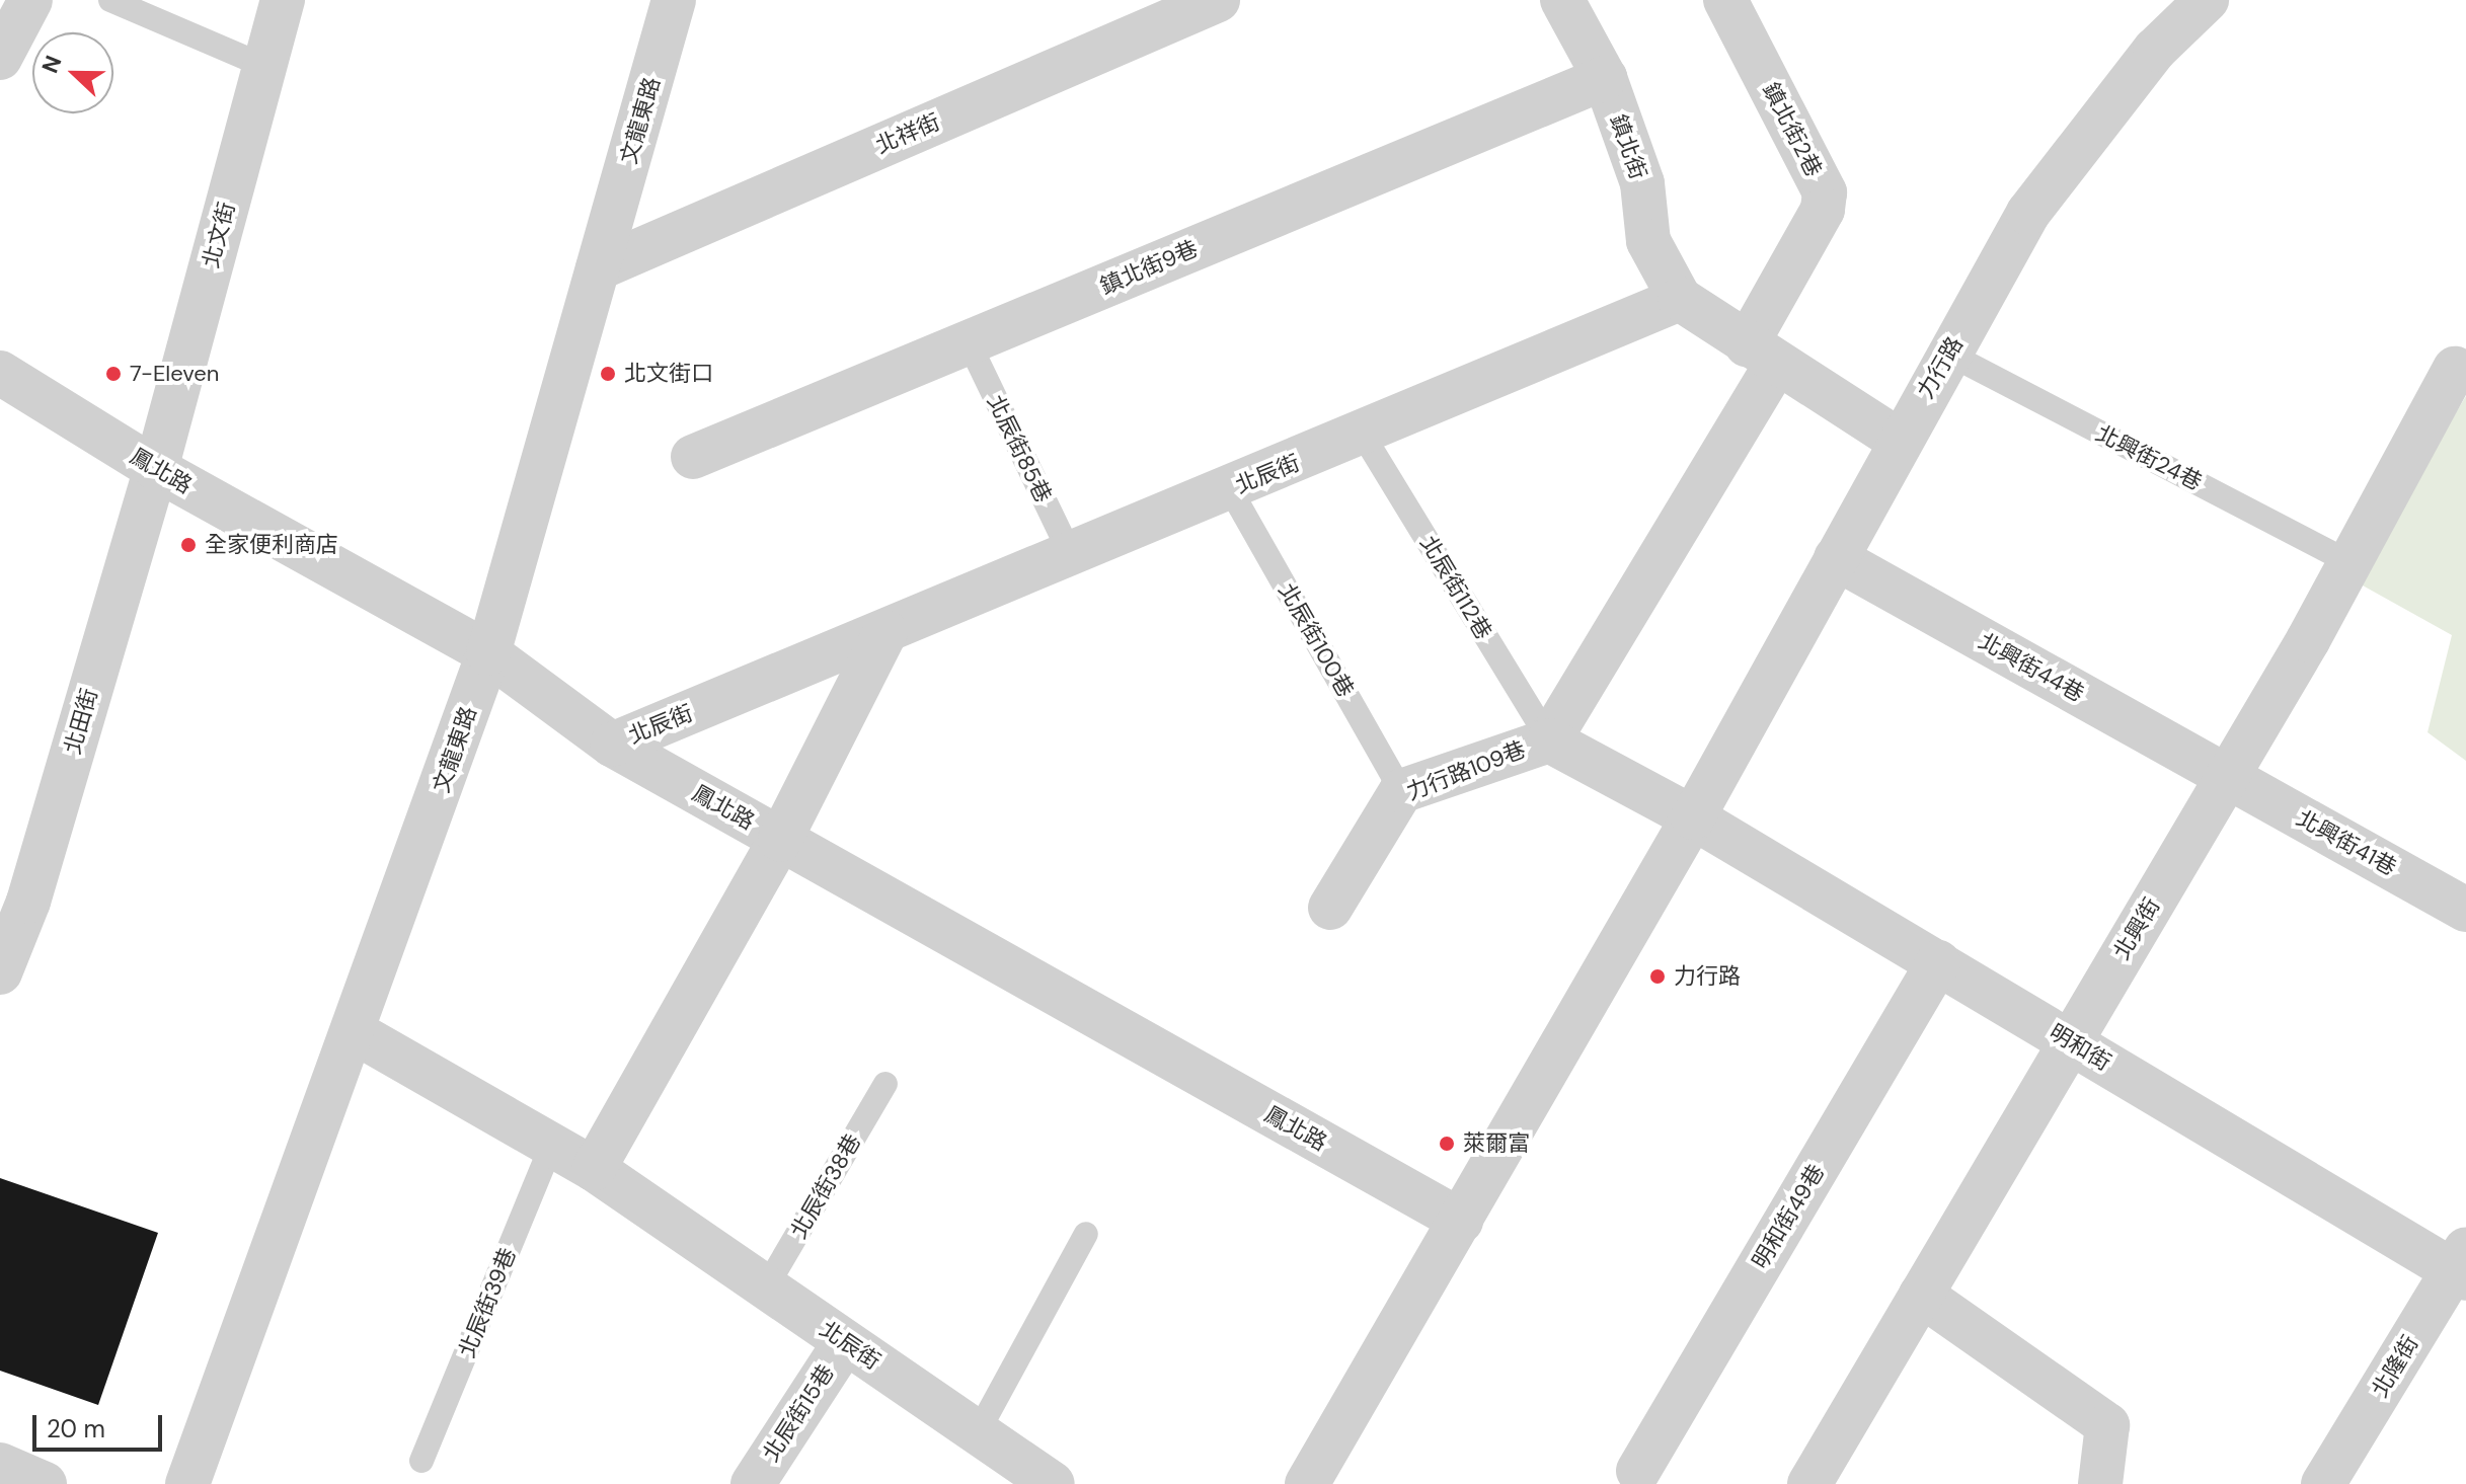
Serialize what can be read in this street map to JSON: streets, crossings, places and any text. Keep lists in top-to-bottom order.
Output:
{
  "streets": {
    "street": [
      "文龍東路",
      "鎮北街2巷",
      "北祥街",
      "鎮北街",
      "北文街",
      "鎮北街9巷",
      "力行路",
      "鳳北路",
      "北辰街",
      "北興街44巷",
      "北田街",
      "力行路109巷",
      "北興街41巷",
      "北興街",
      "明和街",
      "明和街49巷",
      "北隆街",
      "北辰街15巷"
    ],
    "lane": [
      "北辰街85巷",
      "北興街24巷",
      "北辰街112巷",
      "北辰街100巷",
      "北辰街38巷",
      "北辰街39巷"
    ]
  },
  "crossings": [
    ["文龍東路", "北祥街"],
    ["文龍東路", "鳳北路"],
    ["文龍東路", "北辰街"],
    ["鎮北街", "鎮北街9巷"],
    ["鎮北街", "北辰街"],
    ["北文街", "鳳北路"],
    ["北文街", "北田街"],
    ["鎮北街9巷", "北辰街85巷"],
    ["力行路", "北興街24巷"],
    ["力行路", "鳳北路"],
    ["力行路", "北興街44巷"],
    ["力行路", "力行路109巷"],
    ["力行路", "明和街"],
    ["北辰街85巷", "北辰街"],
    ["北興街24巷", "北興街"],
    ["鳳北路", "北辰街"],
    ["鳳北路", "北田街"],
    ["北辰街", "北辰街112巷"],
    ["北辰街", "北辰街100巷"],
    ["北辰街", "北辰街38巷"],
    ["北辰街", "北辰街39巷"],
    ["北辰街", "北辰街15巷"],
    ["北辰街112巷", "力行路109巷"],
    ["北辰街100巷", "力行路109巷"],
    ["北興街44巷", "北興街41巷"],
    ["北興街44巷", "北興街"],
    ["力行路109巷", "明和街"],
    ["北興街41巷", "北興街"],
    ["北興街", "明和街"],
    ["明和街", "明和街49巷"],
    ["明和街", "北隆街"]
  ],
  "places": [
    "7-Eleven",
    "北文街口",
    "全家便利商店",
    "力行路",
    "萊爾富"
  ],
  "scale_bar": "20 m",
  "north": "left"
}
